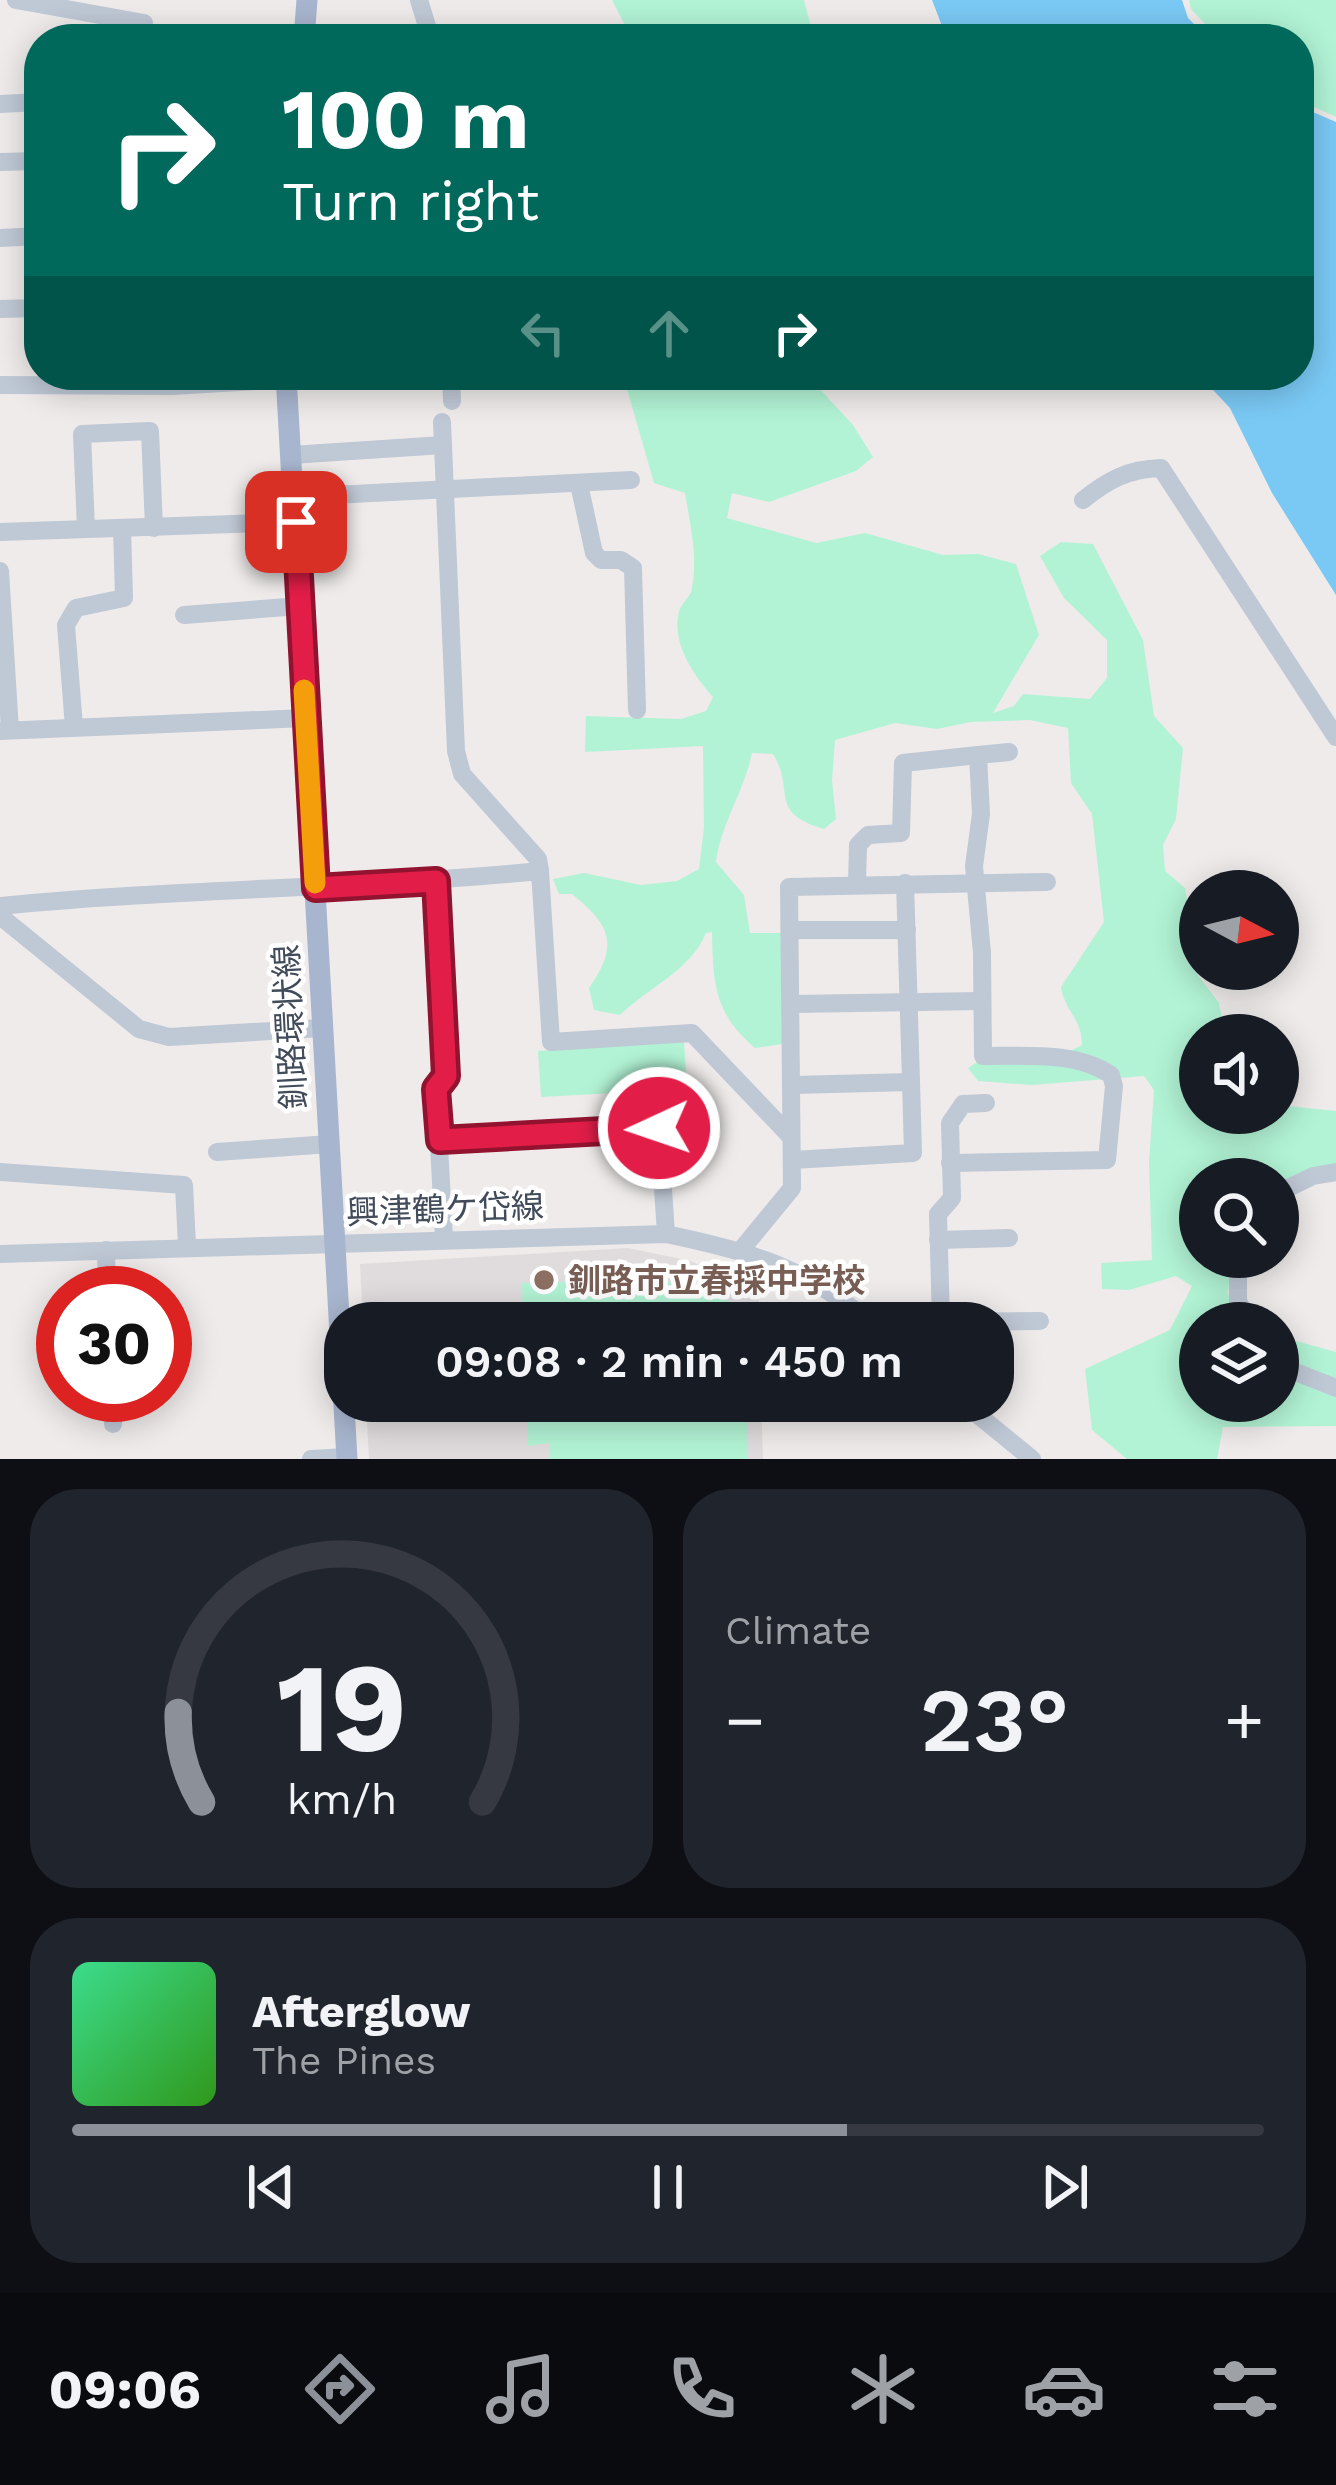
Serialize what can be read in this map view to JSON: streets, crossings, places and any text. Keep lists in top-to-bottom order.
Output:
{
  "streets": {
    "main road": ["釧路環状線"],
    "street": ["興津鶴ケ岱線"]
  },
  "crossings": [
    ["釧路環状線", "興津鶴ケ岱線"]
  ],
  "places": ["釧路市立春採中学校"],
  "north": "right",
  "page": {
    "turn": ["100 m", "Turn right"],
    "limit": "30",
    "trip": "09:08 · 2 min · 450 m",
    "tile": "Climate",
    "heat": ["−", "23°", "+"],
    "song": ["Afterglow", "The Pines"],
    "tabs": "09:06",
    "gauge": ["19", "km/h"]
  }
}
